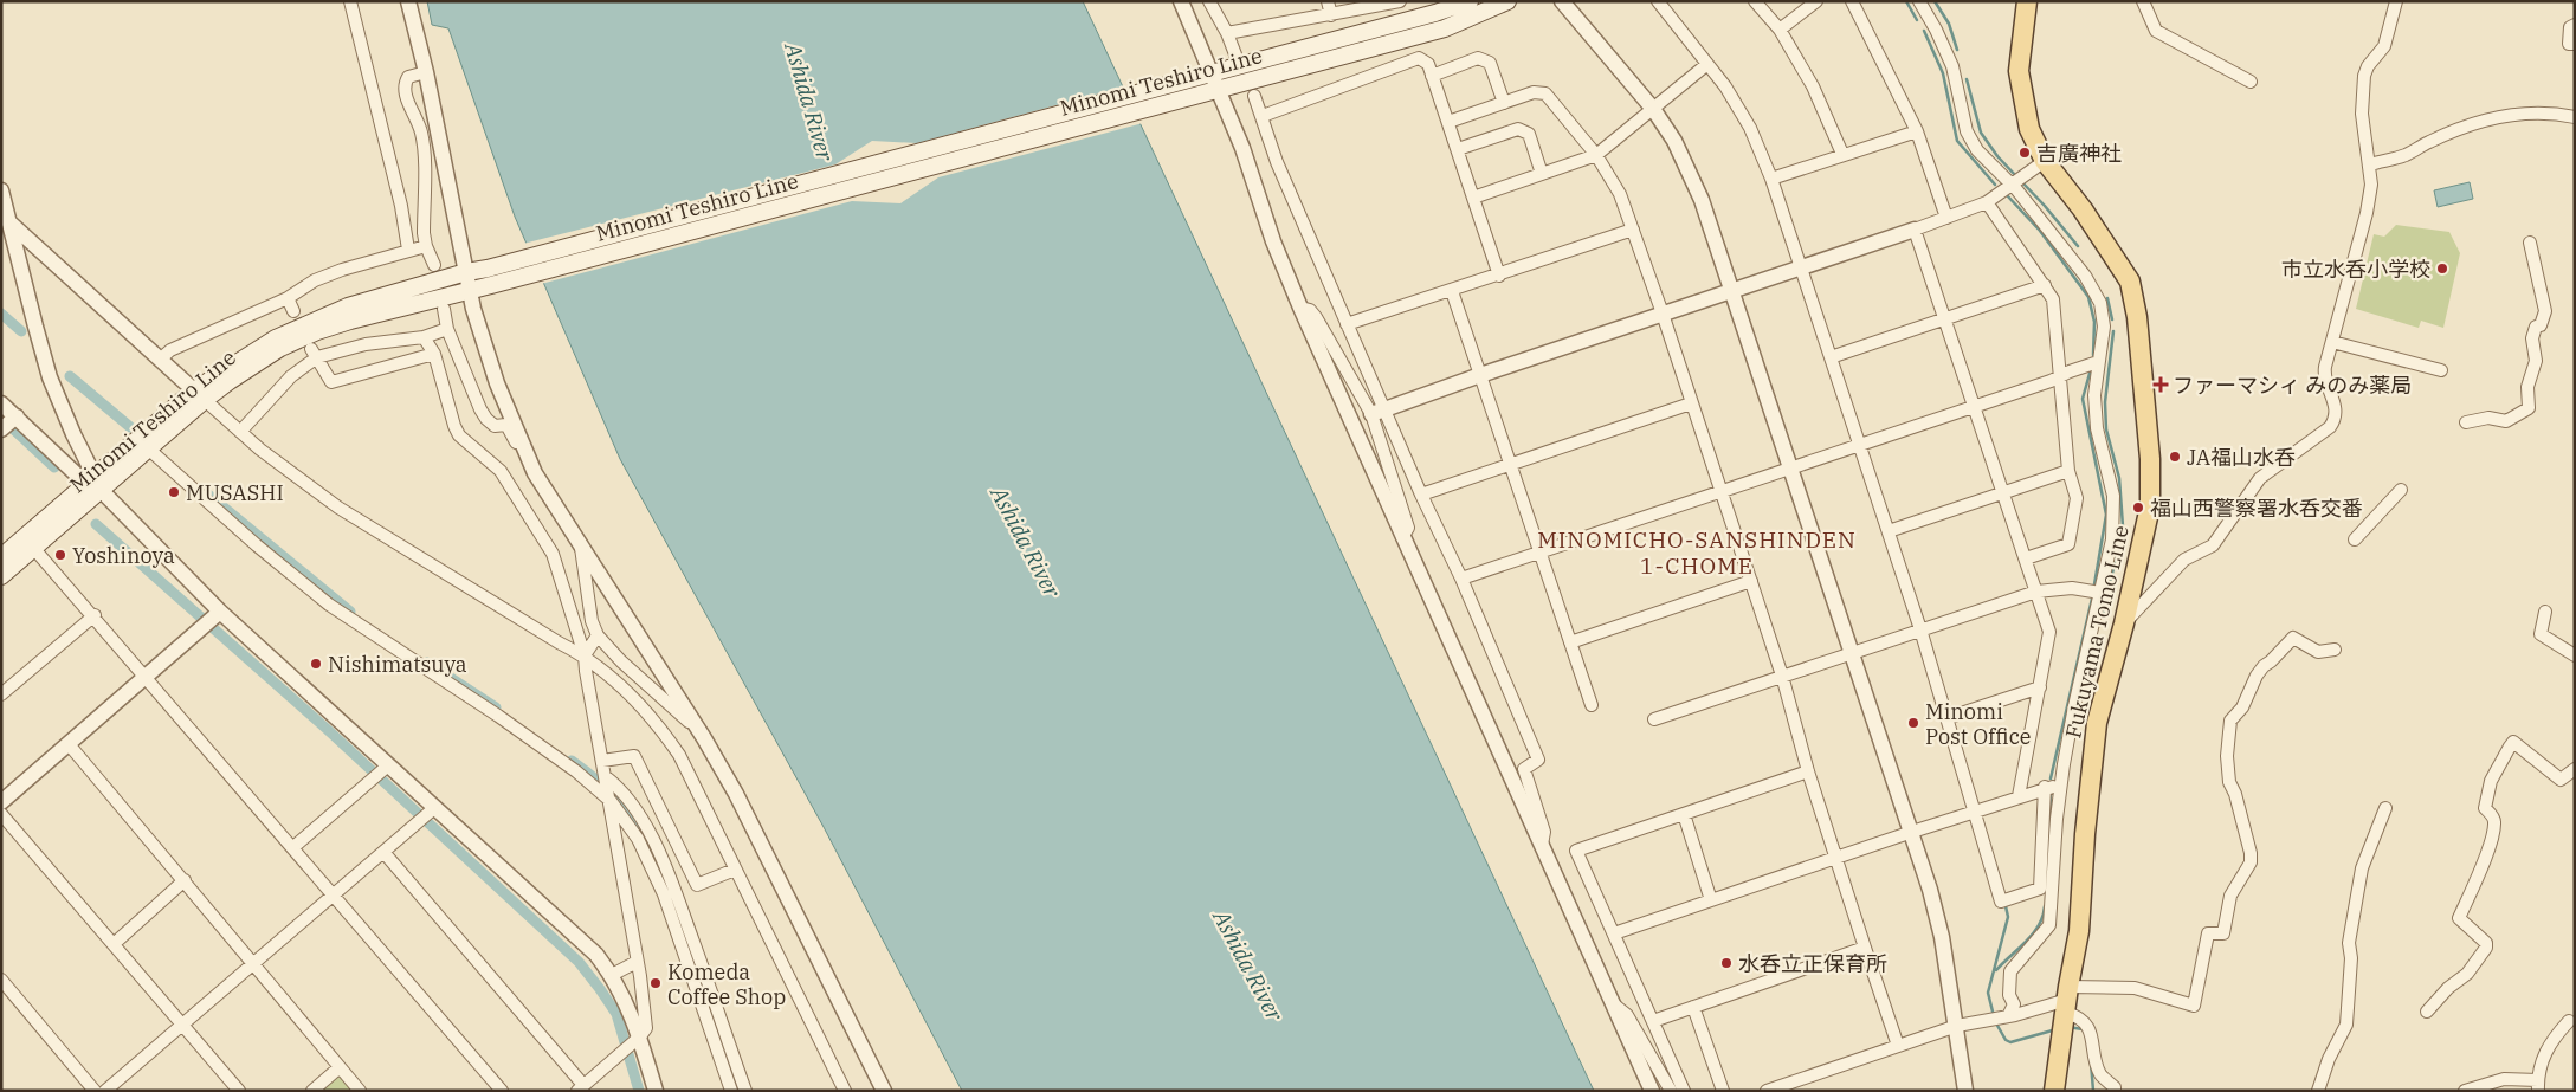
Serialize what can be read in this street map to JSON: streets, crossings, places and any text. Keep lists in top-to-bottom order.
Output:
{
  "streets": {
    "main road": ["Minomi Teshiro Line", "Fukuyama Tomo Line"]
  },
  "districts": ["MINOMICHO-SANSHINDEN 1-CHOME"],
  "water": ["Ashida River"],
  "places": {
    "other": [
      "吉廣神社",
      "市立水呑小学校",
      "JA福山水呑",
      "MUSASHI",
      "福山西警察署水呑交番",
      "Yoshinoya",
      "Nishimatsuya",
      "Minomi Post Office",
      "水呑立正保育所",
      "Komeda Coffee Shop"
    ],
    "health": ["ファーマシィ みのみ薬局"]
  }
}
